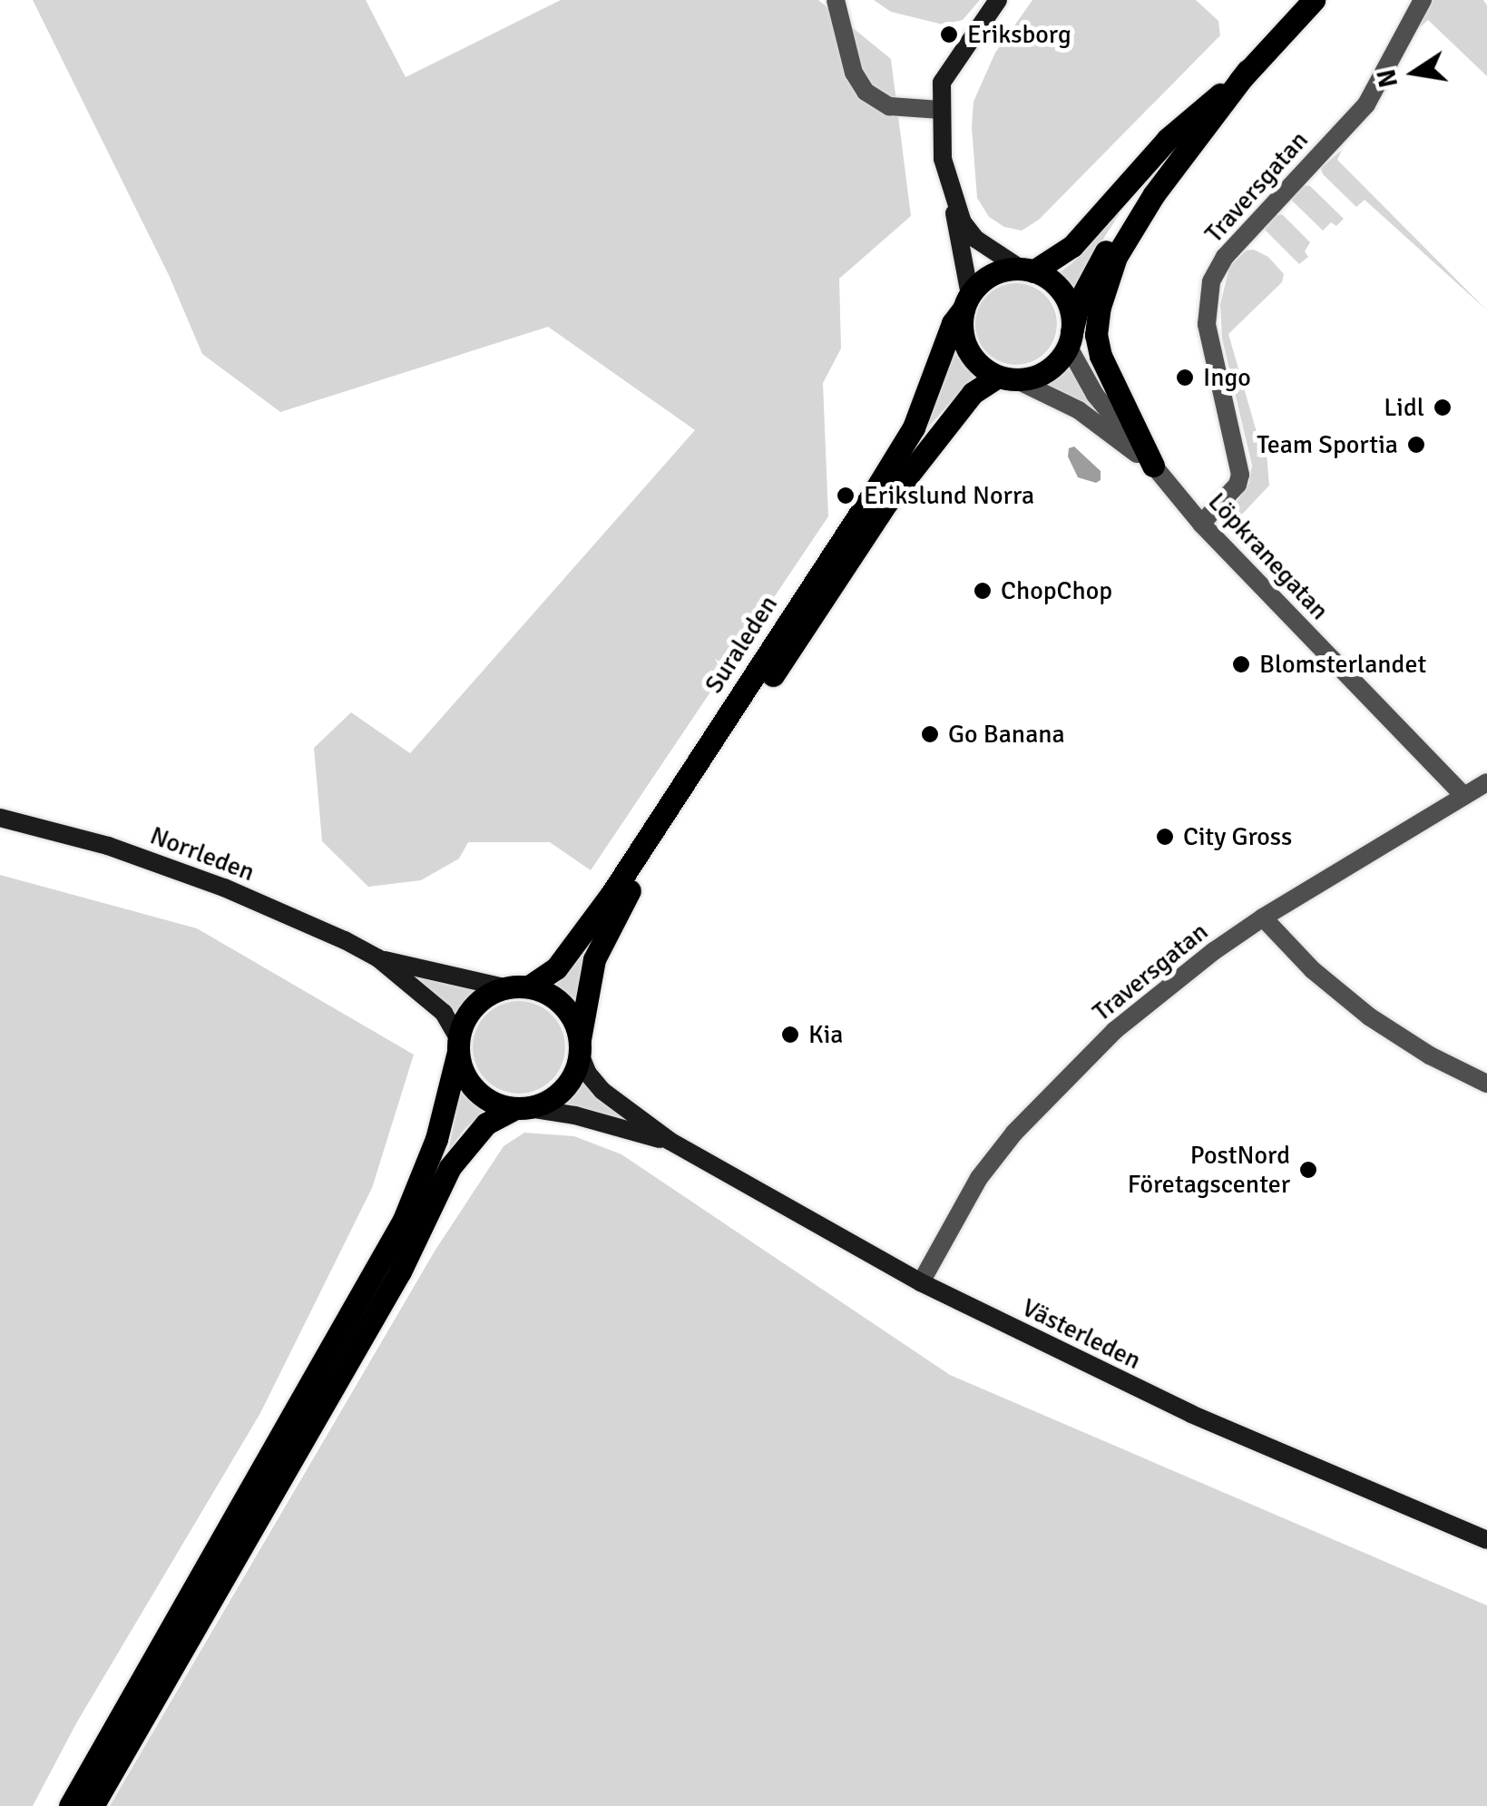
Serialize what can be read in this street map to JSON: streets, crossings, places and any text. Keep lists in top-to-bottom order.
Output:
{
  "streets": {
    "main road": ["Suraleden"],
    "street": [
      "Traversgatan",
      "Löpkranegatan",
      "Norrleden",
      "Västerleden"
    ]
  },
  "crossings": [
    ["Traversgatan", "Löpkranegatan"],
    ["Traversgatan", "Västerleden"],
    ["Löpkranegatan", "Suraleden"],
    ["Suraleden", "Norrleden"],
    ["Suraleden", "Västerleden"],
    ["Norrleden", "Västerleden"]
  ],
  "places": [
    "Eriksborg",
    "Ingo",
    "Lidl",
    "Team Sportia",
    "Erikslund Norra",
    "ChopChop",
    "Blomsterlandet",
    "Go Banana",
    "City Gross",
    "Kia",
    "PostNord Företagscenter"
  ],
  "north": "left"
}
